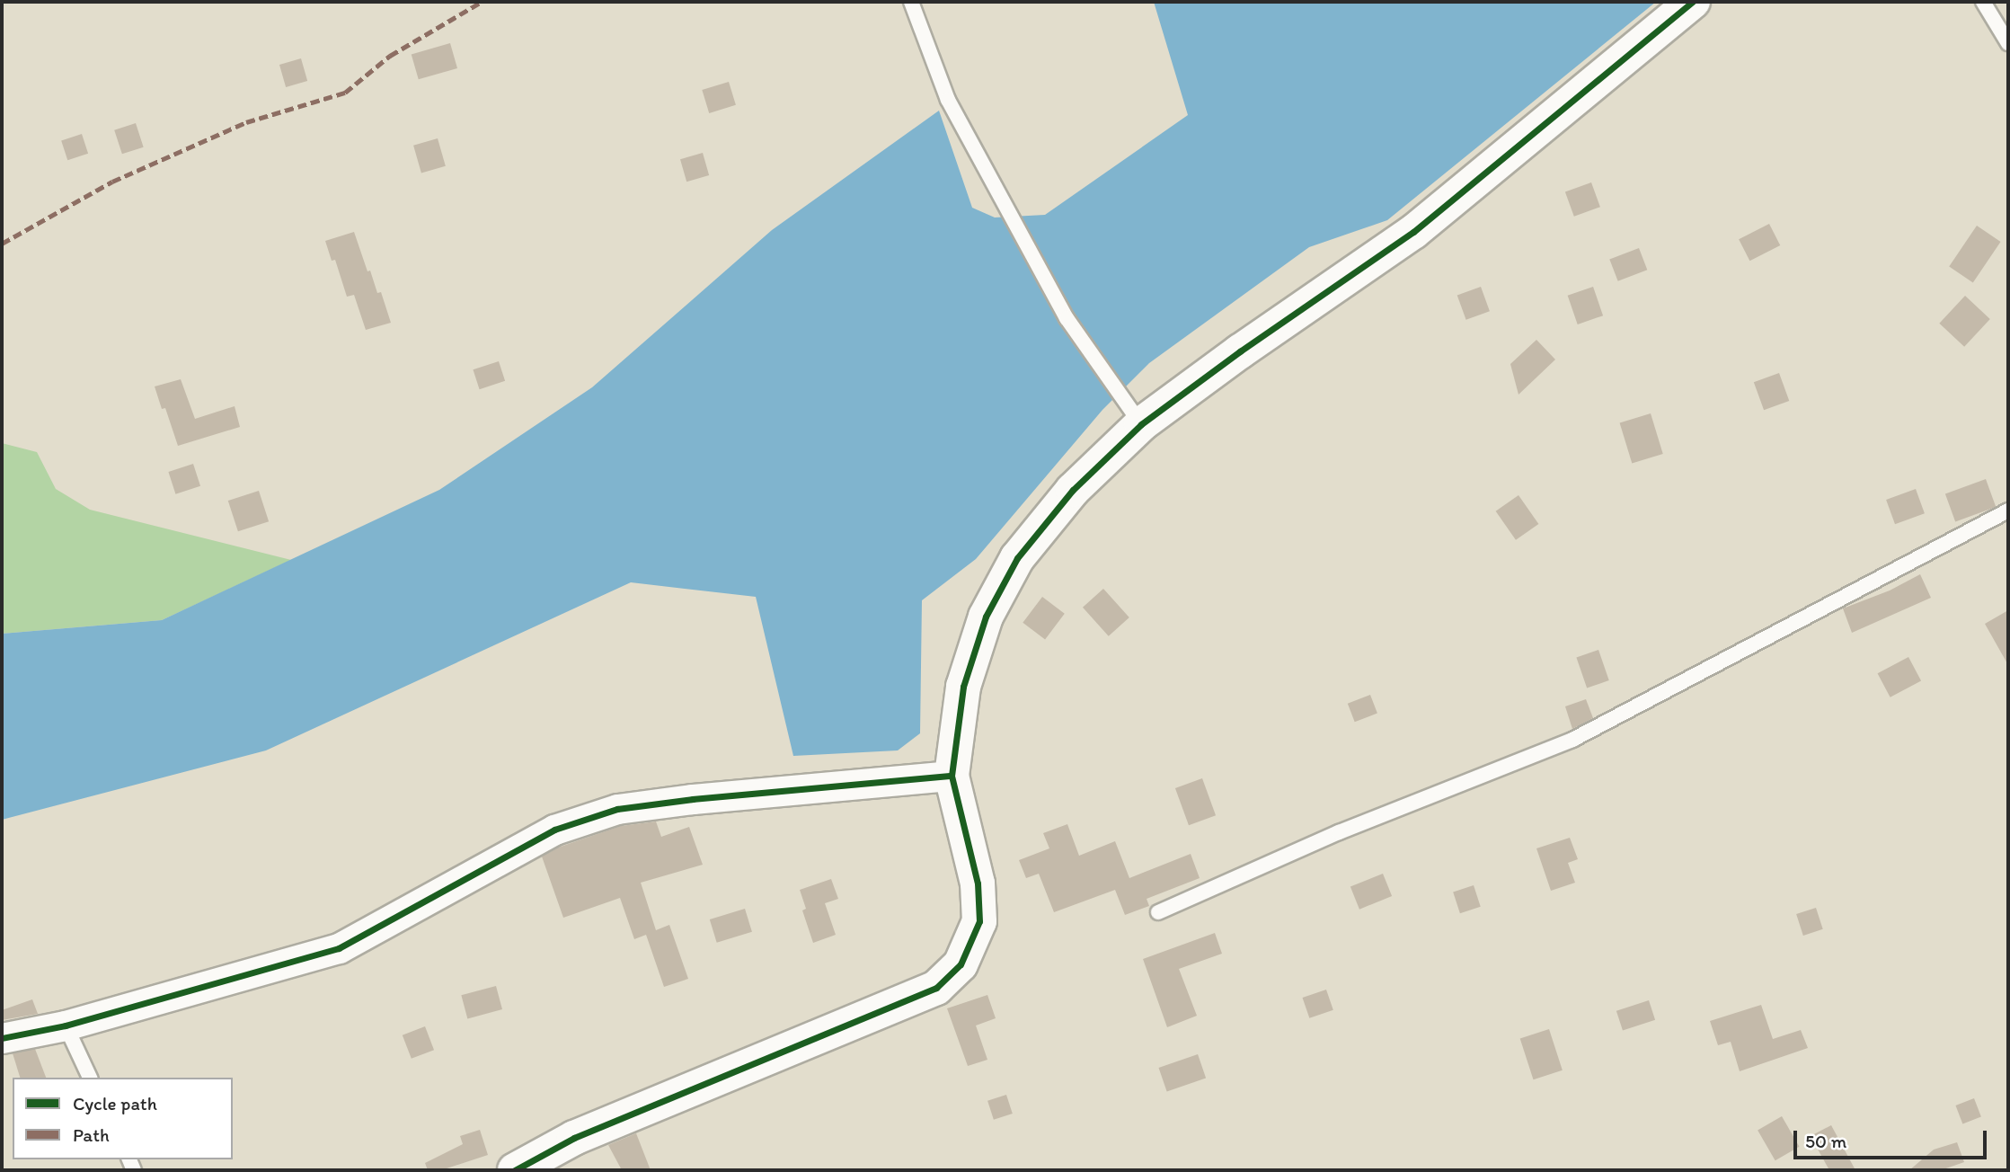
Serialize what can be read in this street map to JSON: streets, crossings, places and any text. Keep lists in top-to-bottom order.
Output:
{
  "legend": ["Cycle path", "Path"],
  "scale_bar": "50 m"
}
